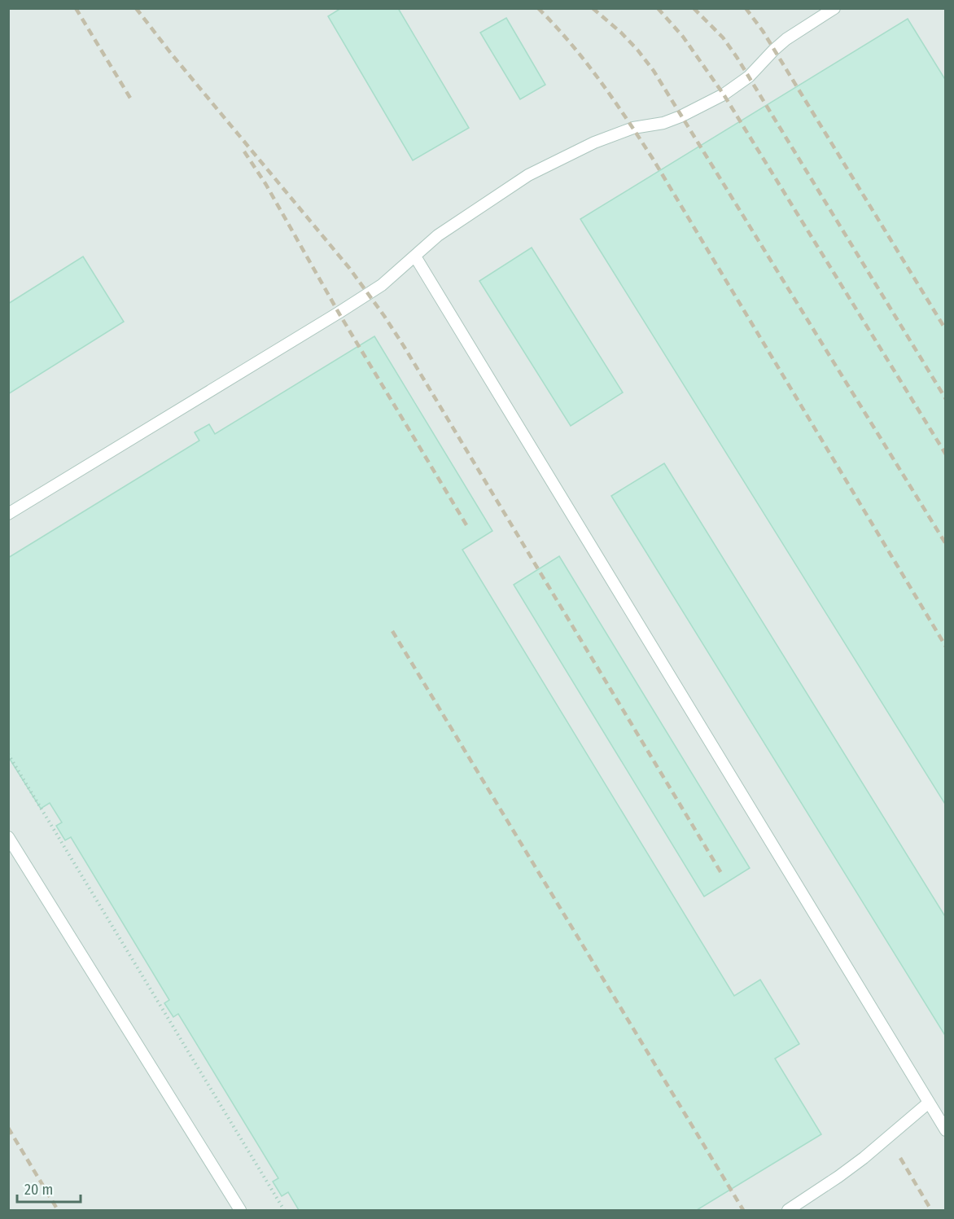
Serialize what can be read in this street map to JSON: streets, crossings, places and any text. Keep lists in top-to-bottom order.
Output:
{
  "scale_bar": "20 m"
}
